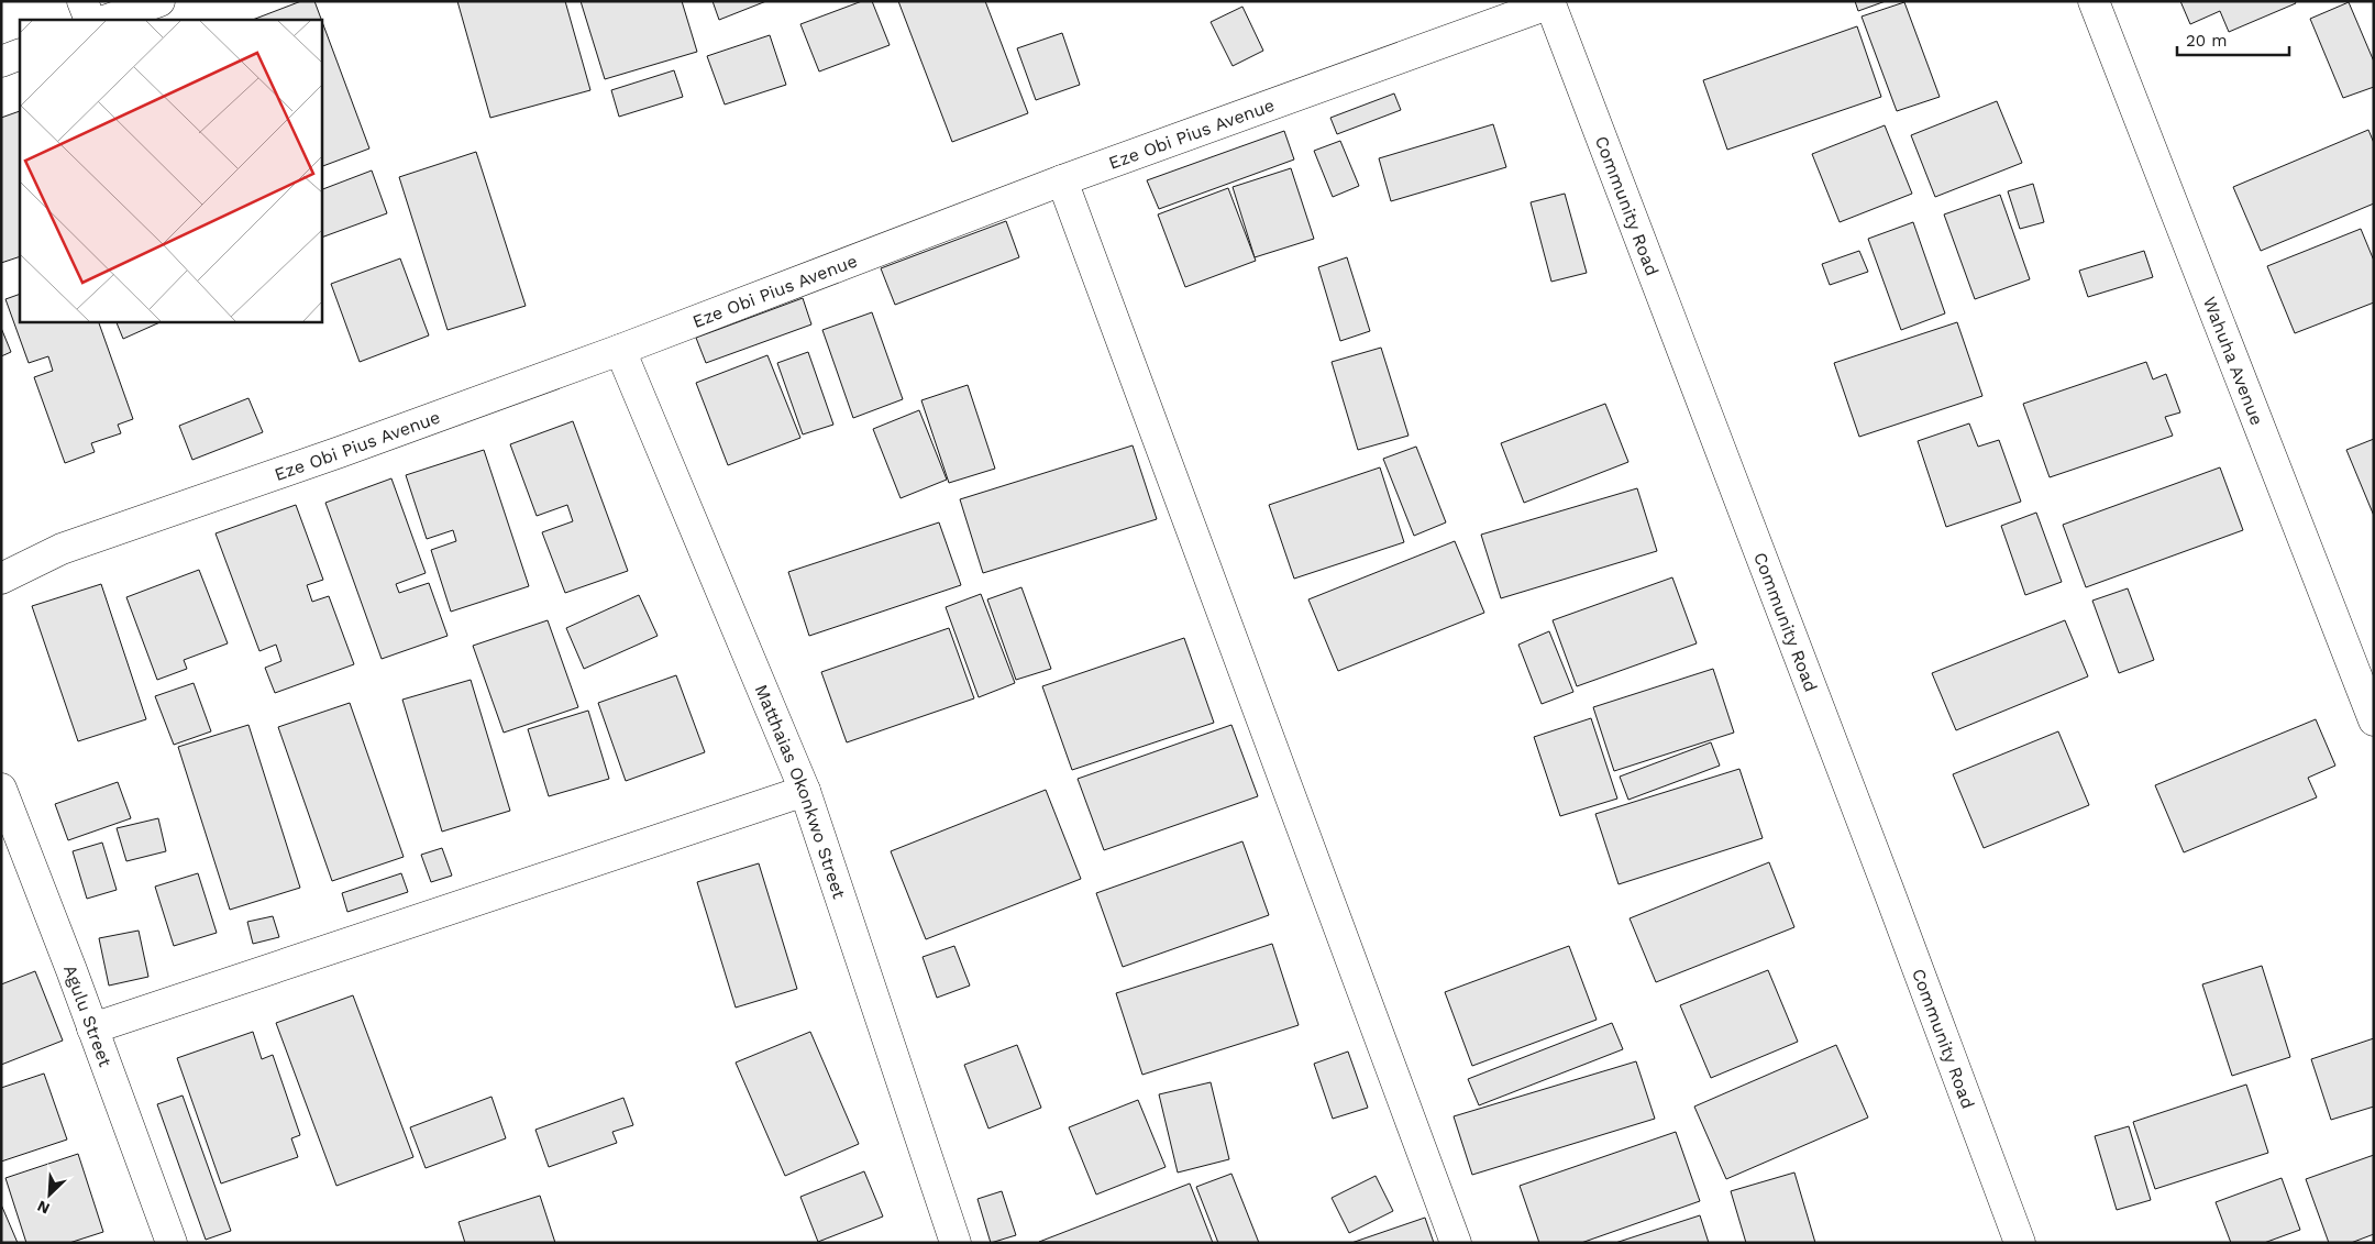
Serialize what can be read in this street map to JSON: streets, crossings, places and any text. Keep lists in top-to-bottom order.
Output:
{
  "streets": {
    "street": [
      "Eze Obi Pius Avenue",
      "Community Road",
      "Wahuha Avenue",
      "Matthaias Okonkwo Street",
      "Agulu Street"
    ]
  },
  "crossings": [
    ["Eze Obi Pius Avenue", "Community Road"],
    ["Eze Obi Pius Avenue", "Matthaias Okonkwo Street"]
  ],
  "scale_bar": "20 m",
  "north": "bottom left"
}
